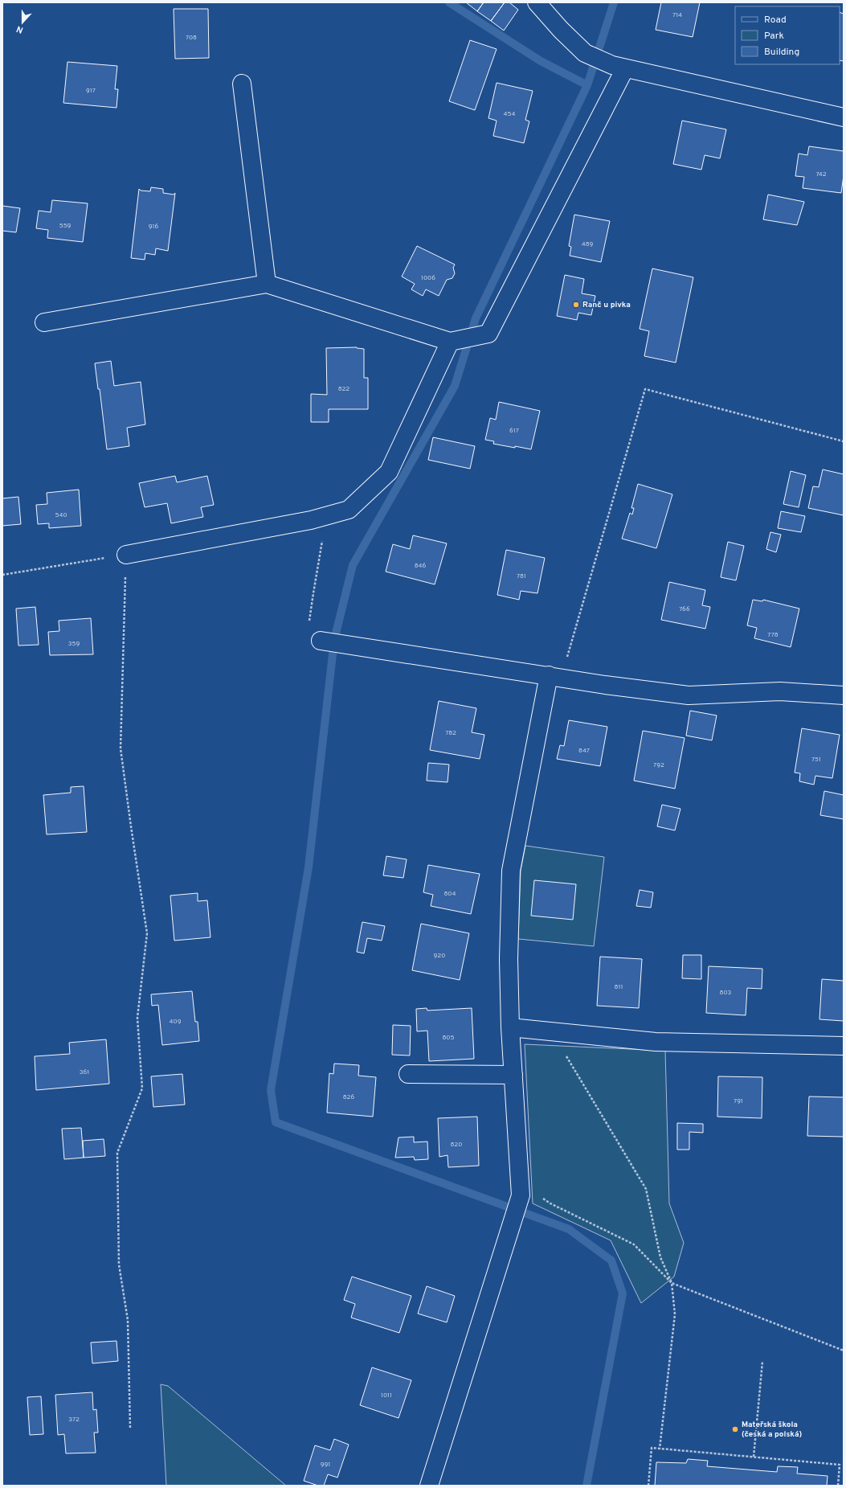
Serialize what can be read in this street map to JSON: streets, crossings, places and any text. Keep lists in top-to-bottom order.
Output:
{
  "places": ["Ranč u pivka", "Mateřská škola (česká a polská)"],
  "house_numbers": [
    "714",
    "708",
    "917",
    "454",
    "742",
    "559",
    "916",
    "489",
    "1006",
    "822",
    "617",
    "540",
    "846",
    "781",
    "766",
    "778",
    "359",
    "782",
    "847",
    "751",
    "792",
    "804",
    "920",
    "811",
    "803",
    "409",
    "805",
    "361",
    "826",
    "791",
    "820",
    "1011",
    "372",
    "991"
  ],
  "legend": ["Road", "Park", "Building"],
  "north": "bottom"
}
